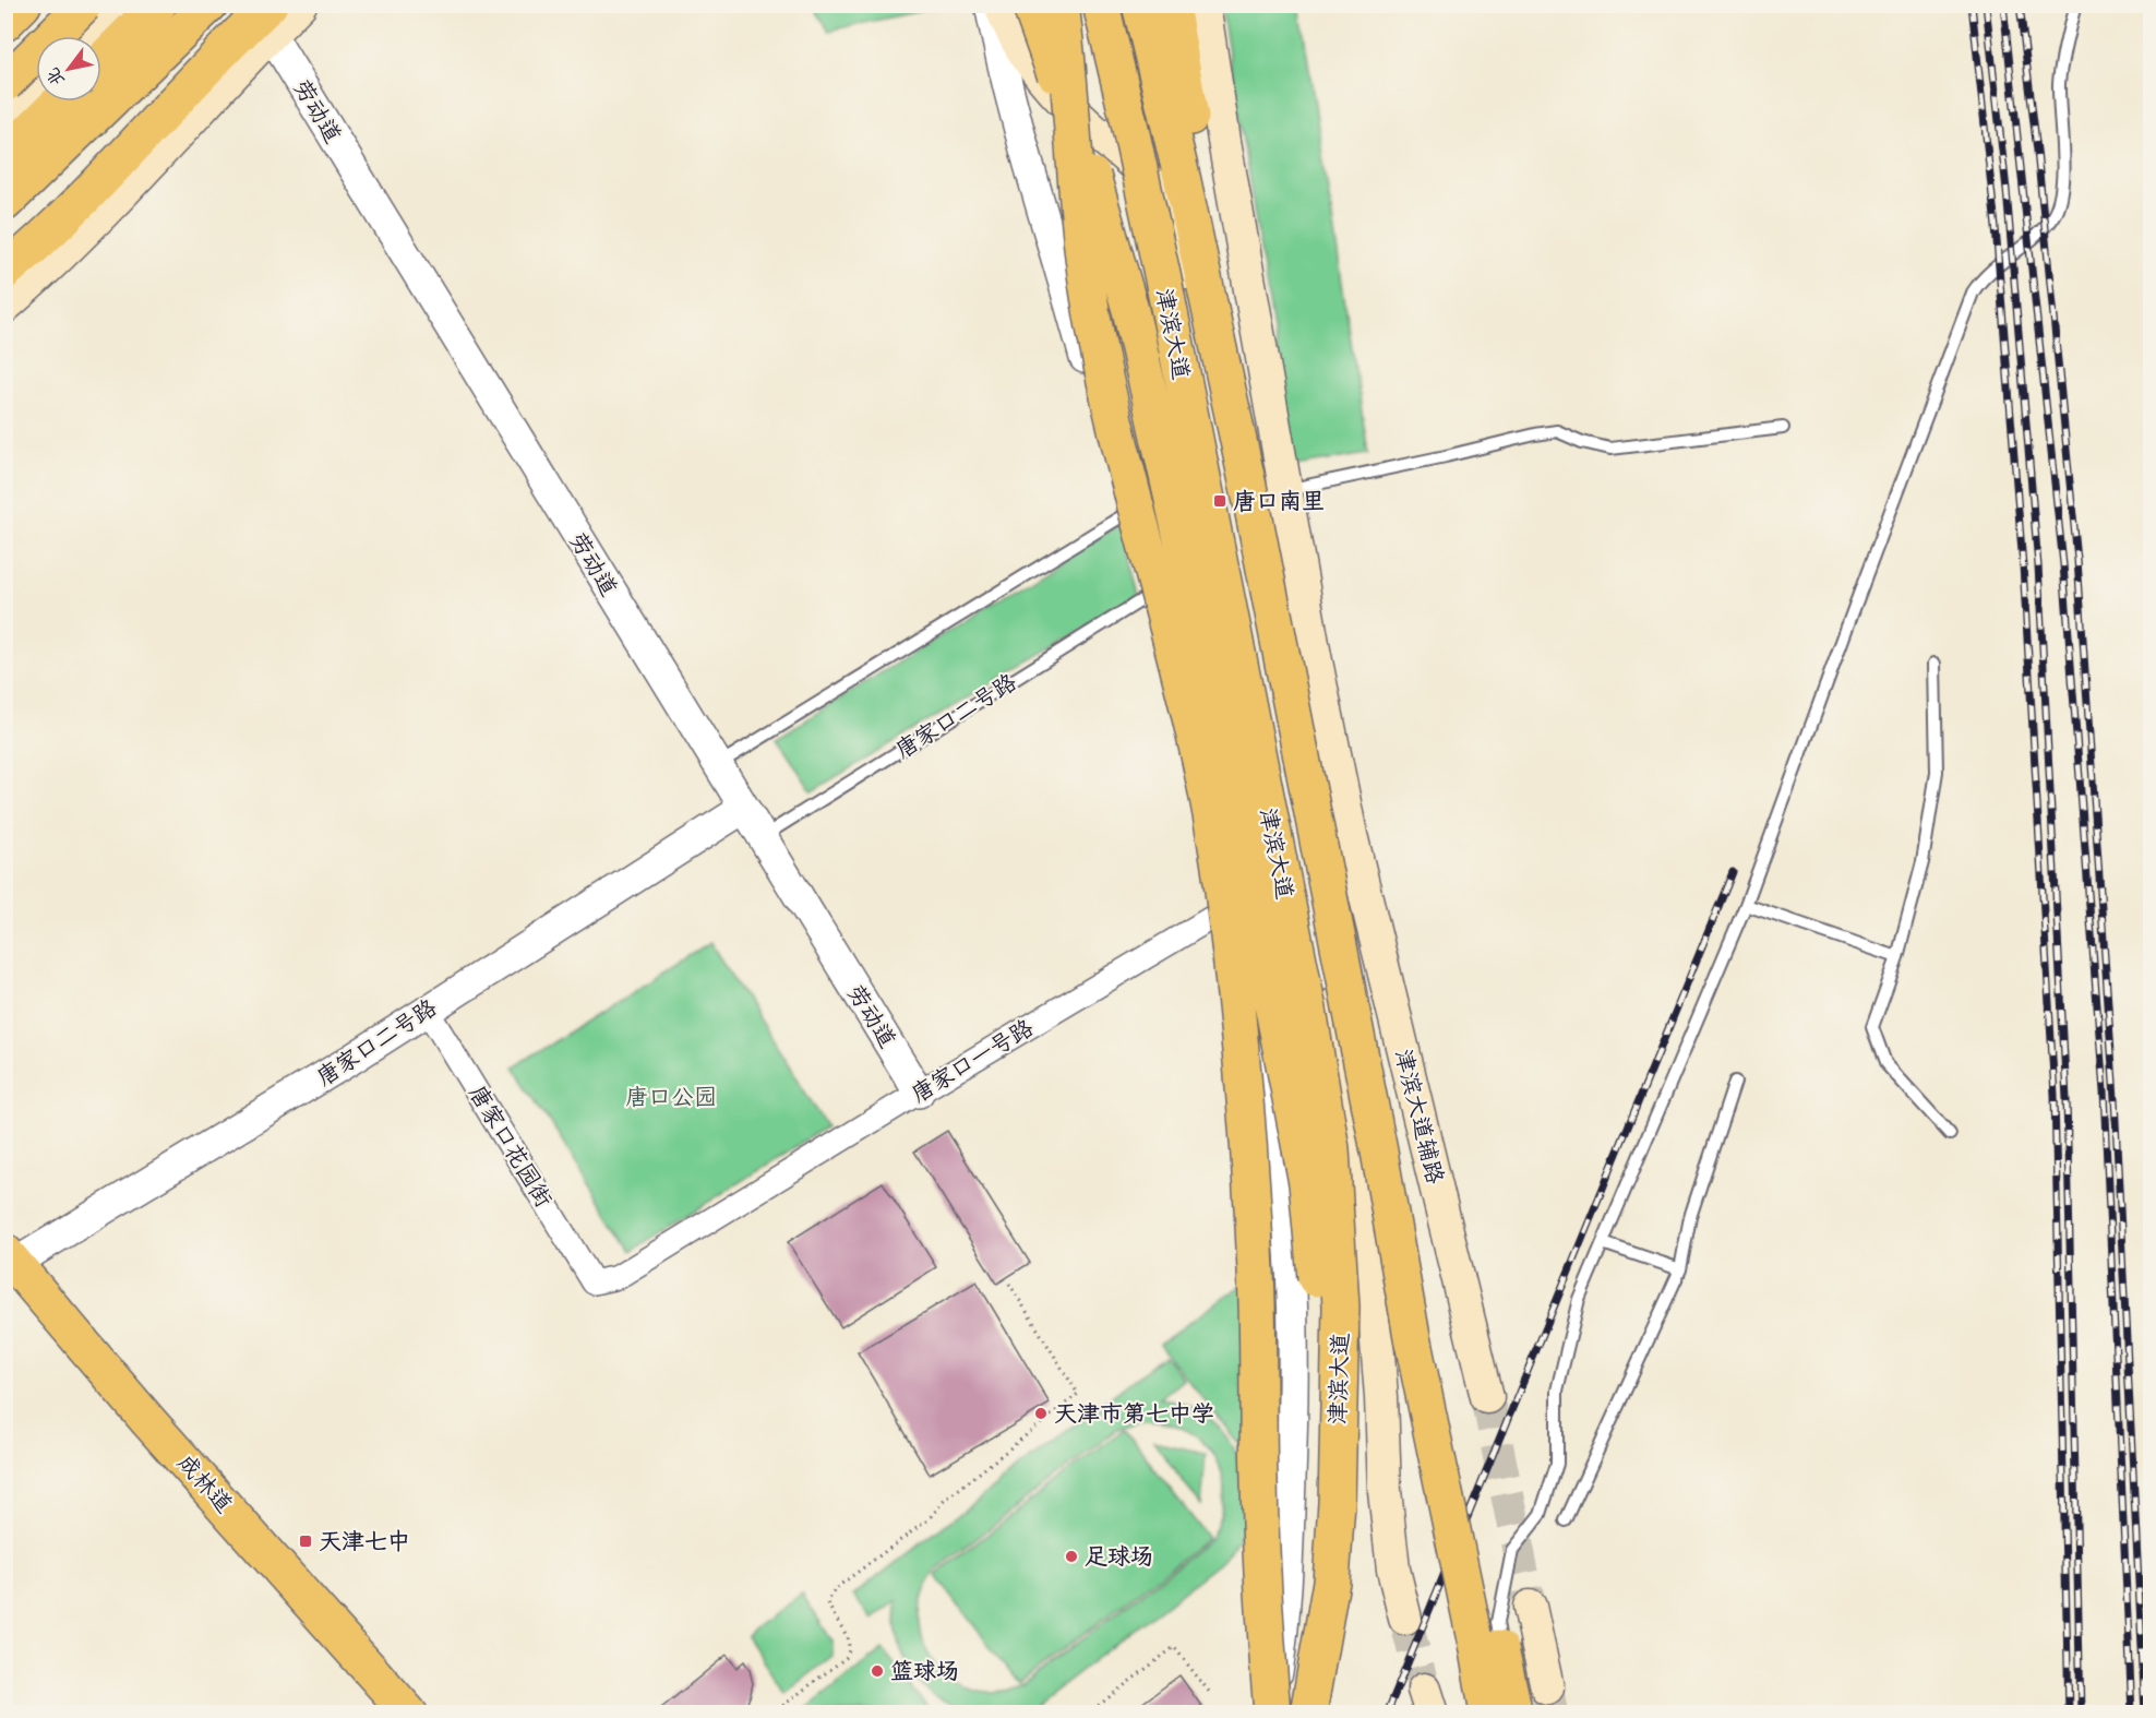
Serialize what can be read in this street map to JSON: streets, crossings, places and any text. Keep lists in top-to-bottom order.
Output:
{
  "streets": {
    "main road": ["津滨大道", "津滨大道辅路", "成林道"],
    "street": [
      "劳动道",
      "唐家口二号路",
      "唐家口一号路",
      "唐家口花园街"
    ]
  },
  "crossings": [
    ["劳动道", "唐家口二号路"],
    ["劳动道", "唐家口一号路"],
    ["唐家口二号路", "唐家口花园街"],
    ["唐家口二号路", "成林道"],
    ["唐家口一号路", "津滨大道辅路"],
    ["唐家口一号路", "唐家口花园街"]
  ],
  "parks": ["唐口公园"],
  "places": {
    "transit": ["唐口南里", "天津七中"],
    "other": ["天津市第七中学", "足球场", "篮球场"]
  },
  "north": "bottom left"
}
